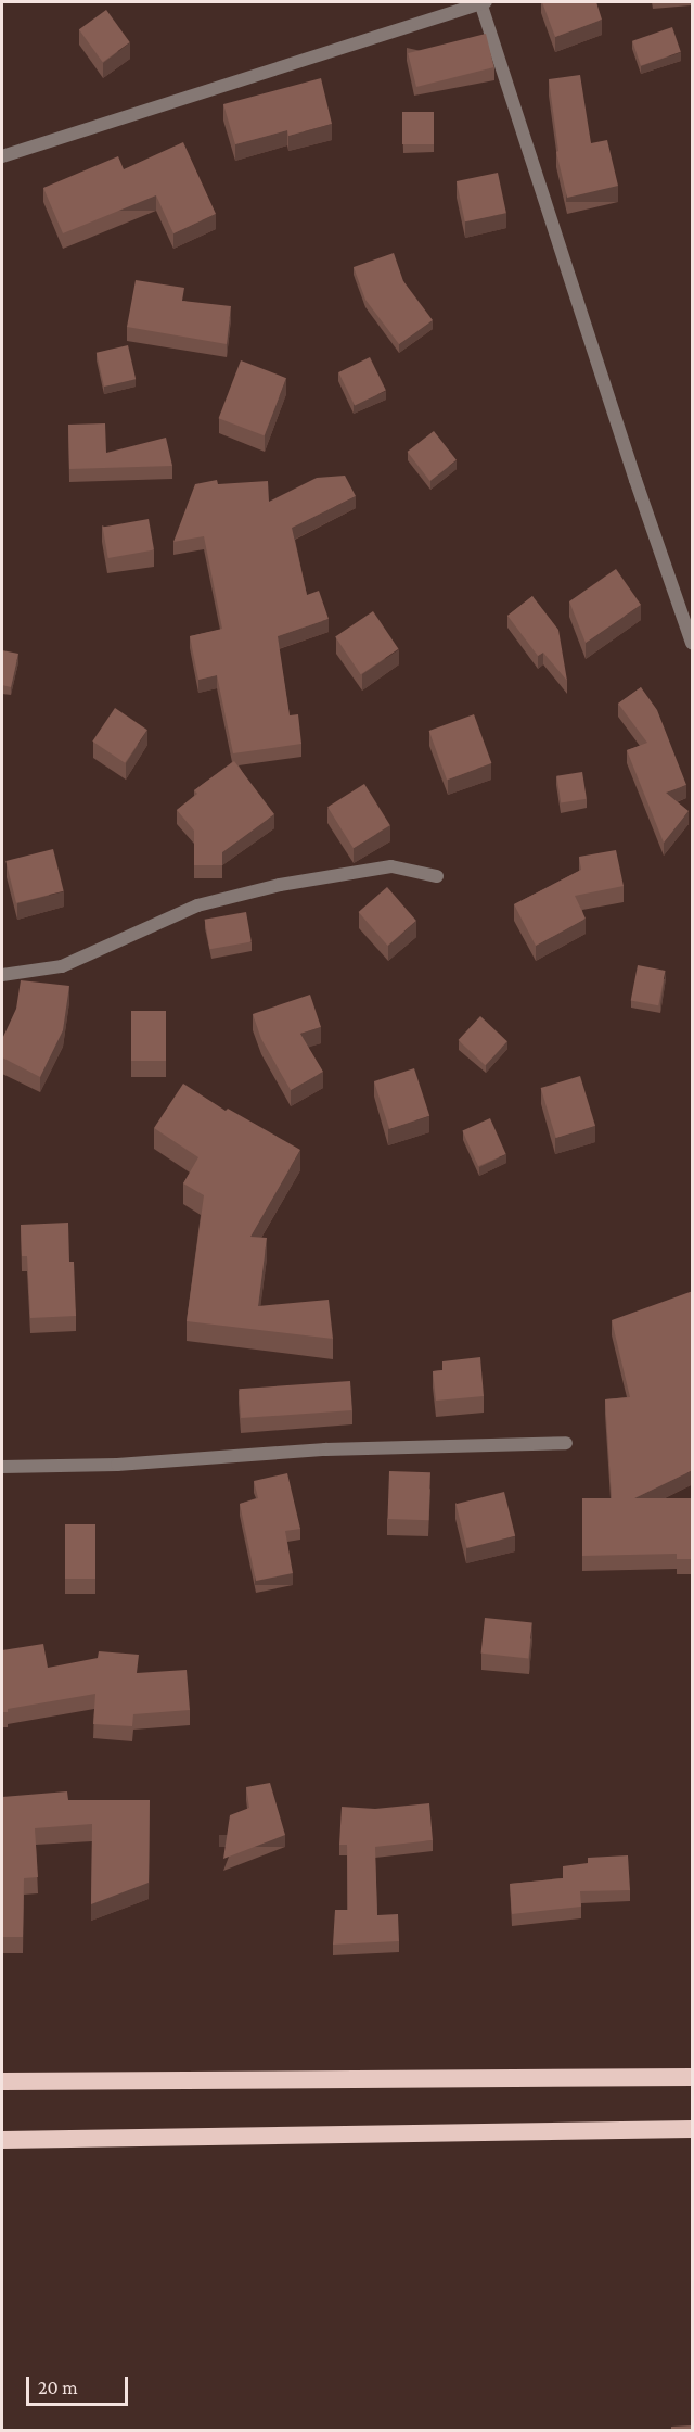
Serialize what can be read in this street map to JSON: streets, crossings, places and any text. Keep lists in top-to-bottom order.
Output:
{
  "scale_bar": "20 m"
}
